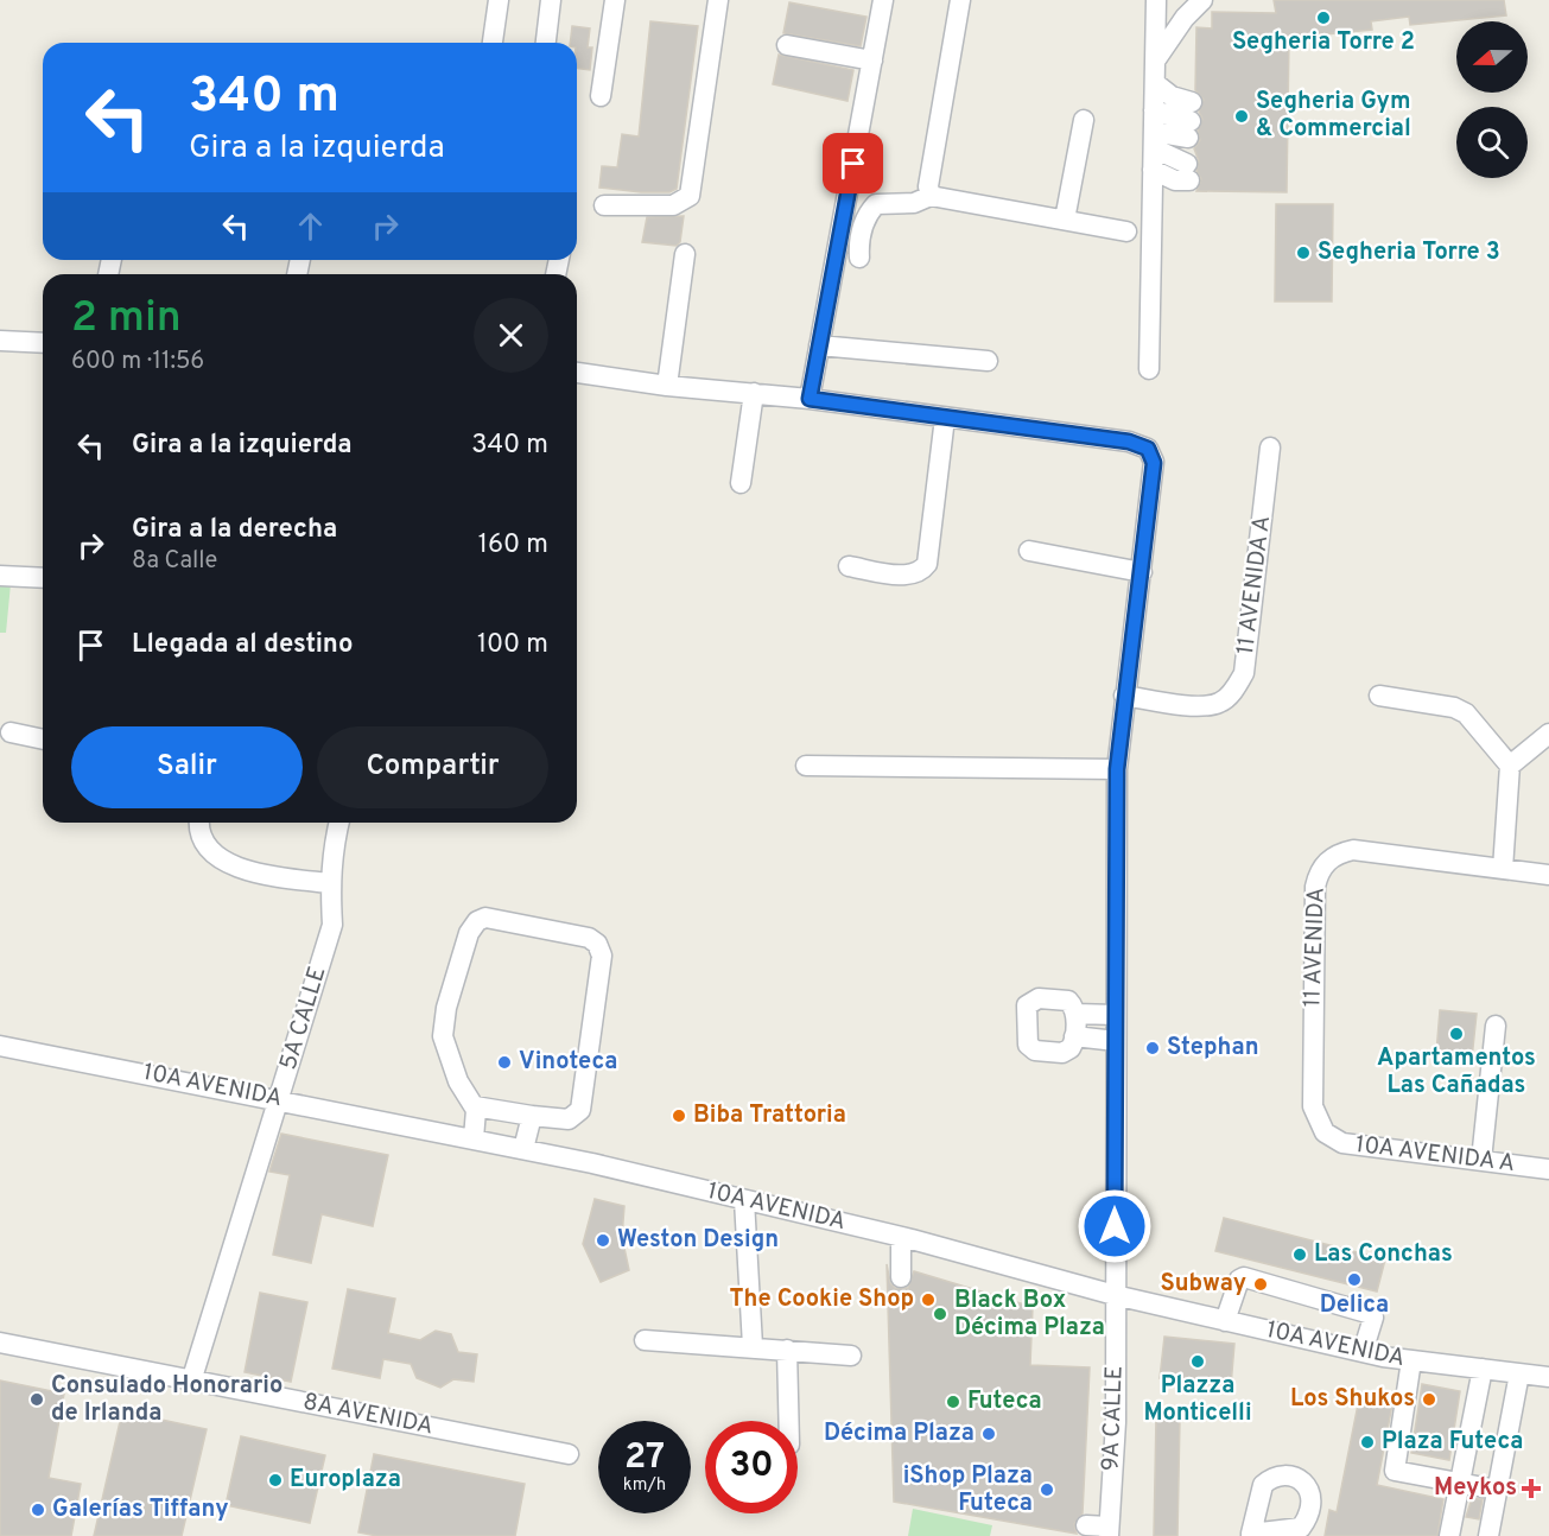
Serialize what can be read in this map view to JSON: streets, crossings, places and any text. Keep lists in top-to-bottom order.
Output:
{
  "streets": {
    "street": [
      "11 AVENIDA A",
      "11 AVENIDA",
      "5A CALLE",
      "10A AVENIDA",
      "10A AVENIDA A",
      "8A AVENIDA",
      "9A CALLE"
    ]
  },
  "crossings": [
    ["11 AVENIDA A", "9A CALLE"],
    ["11 AVENIDA", "10A AVENIDA A"],
    ["5A CALLE", "10A AVENIDA"],
    ["5A CALLE", "8A AVENIDA"],
    ["10A AVENIDA", "9A CALLE"]
  ],
  "places": {
    "other": [
      "Segheria Torre 2",
      "Segheria Gym & Commercial",
      "Segheria Torre 3",
      "Apartamentos Las Cañadas",
      "Stephan",
      "Vinoteca",
      "Biba Trattoria",
      "Weston Design",
      "Las Conchas",
      "Delica",
      "Subway",
      "The Cookie Shop",
      "Black Box Décima Plaza",
      "Plazza Monticelli",
      "Consulado Honorario de Irlanda",
      "Los Shukos",
      "Futeca",
      "Décima Plaza",
      "Plaza Futeca",
      "Europlaza",
      "iShop Plaza Futeca",
      "Galerías Tiffany"
    ],
    "health": ["Meykos"]
  },
  "north": "left",
  "page": {
    "turn": ["340 m", "Gira a la izquierda"],
    "heading": ["2 min", "600 m · 11:56"],
    "list": [
      {
        "name": "Gira a la izquierda",
        "value": "340 m"
      },
      {
        "name": "Gira a la derecha",
        "note": "8a Calle",
        "value": "160 m"
      },
      {
        "name": "Llegada al destino",
        "value": "100 m"
      }
    ],
    "buttons": ["Salir", "Compartir"],
    "speed": "27 km/h",
    "limit": "30"
  }
}
